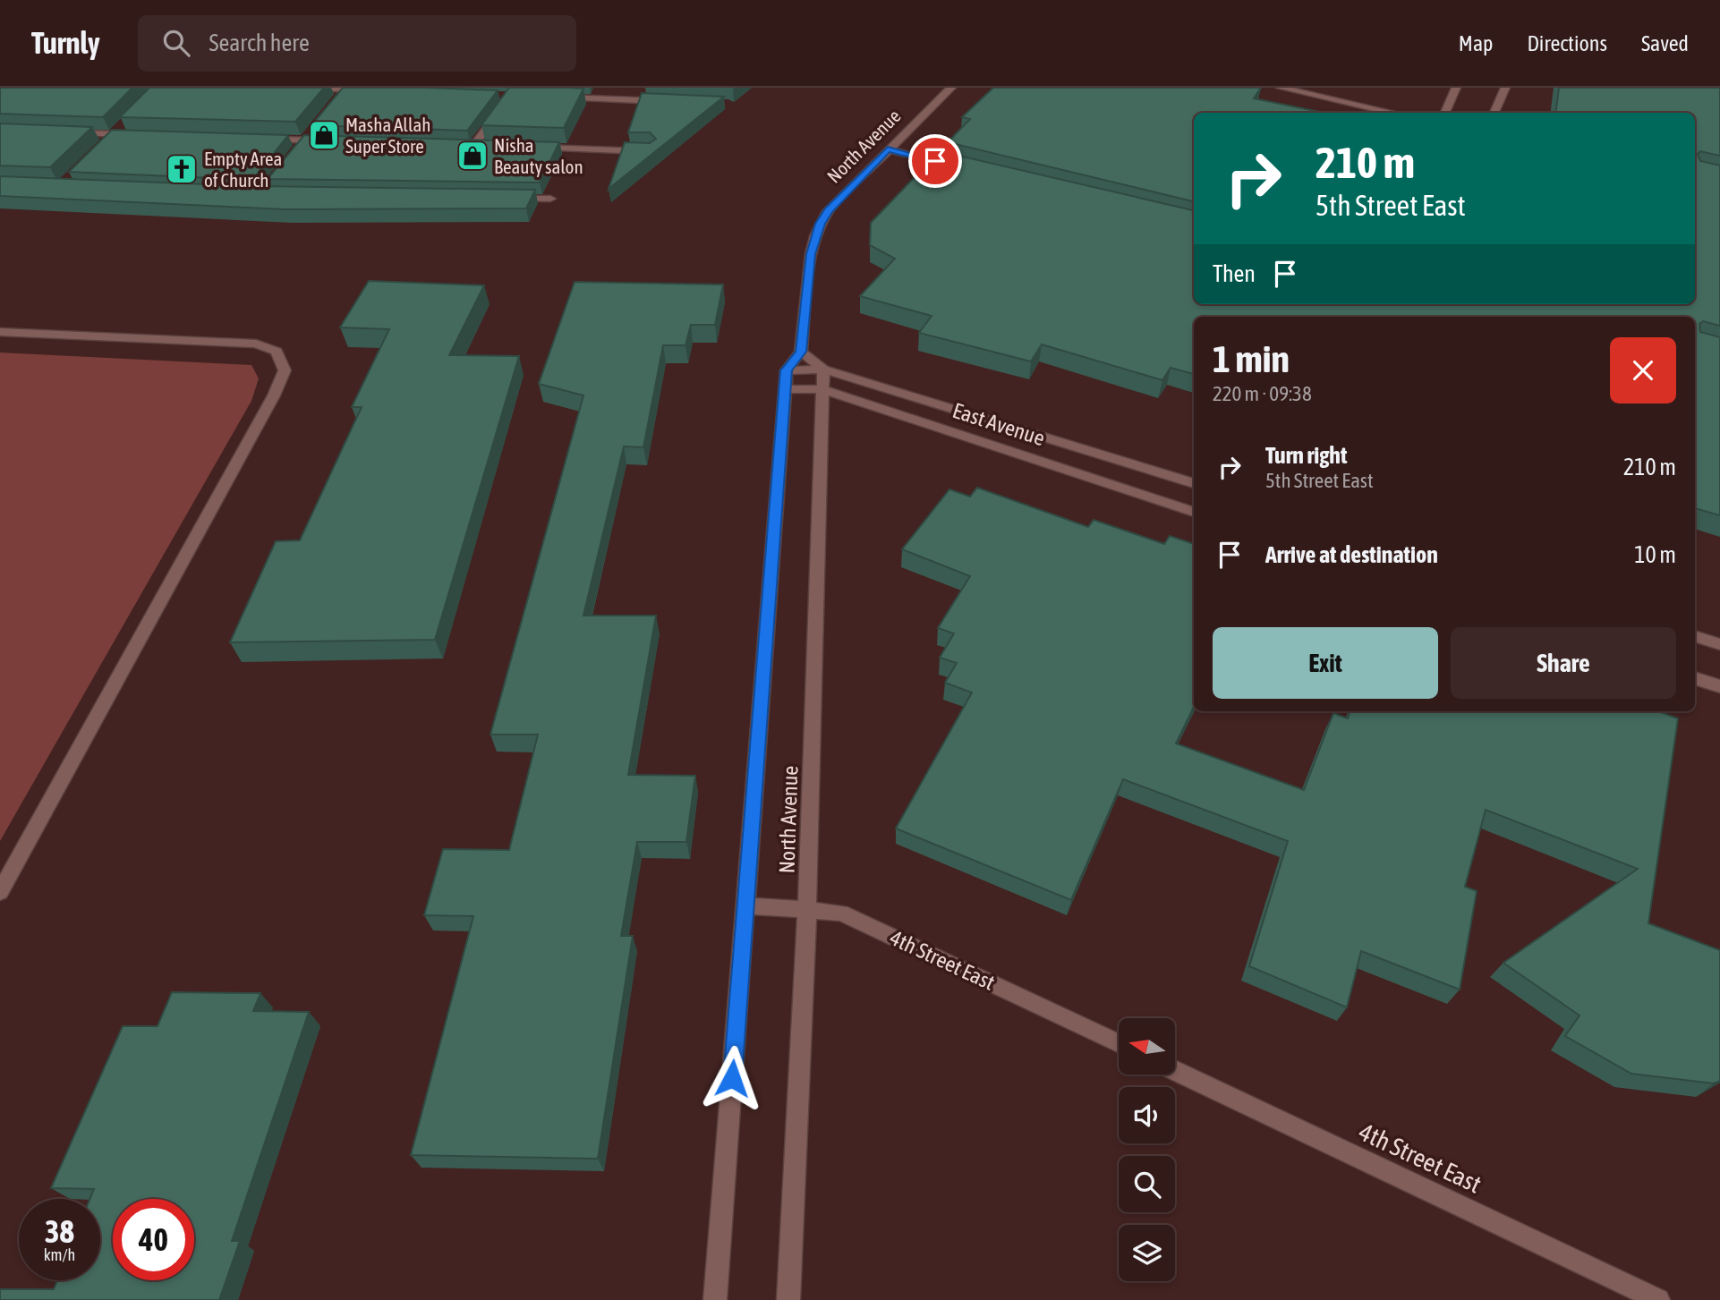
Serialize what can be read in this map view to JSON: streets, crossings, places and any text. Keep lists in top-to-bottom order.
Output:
{
  "streets": {
    "street": ["North Avenue", "East Avenue", "4th Street East"]
  },
  "crossings": [
    ["North Avenue", "East Avenue"],
    ["North Avenue", "4th Street East"]
  ],
  "places": {
    "shop": ["Masha Allah Super Store", "Nisha Beauty salon"],
    "church": ["Empty Area of Church"]
  },
  "north": "left",
  "page": {
    "header": "Turnly",
    "search": "Search here",
    "nav": ["Map", "Directions", "Saved"],
    "turn": ["210 m", "5th Street East"],
    "then": "Then",
    "heading": ["1 min", "220 m · 09:38"],
    "list": [
      {
        "name": "Turn right",
        "note": "5th Street East",
        "value": "210 m"
      },
      {
        "name": "Arrive at destination",
        "value": "10 m"
      }
    ],
    "buttons": ["Exit", "Share"],
    "speed": "38 km/h",
    "limit": "40"
  }
}
